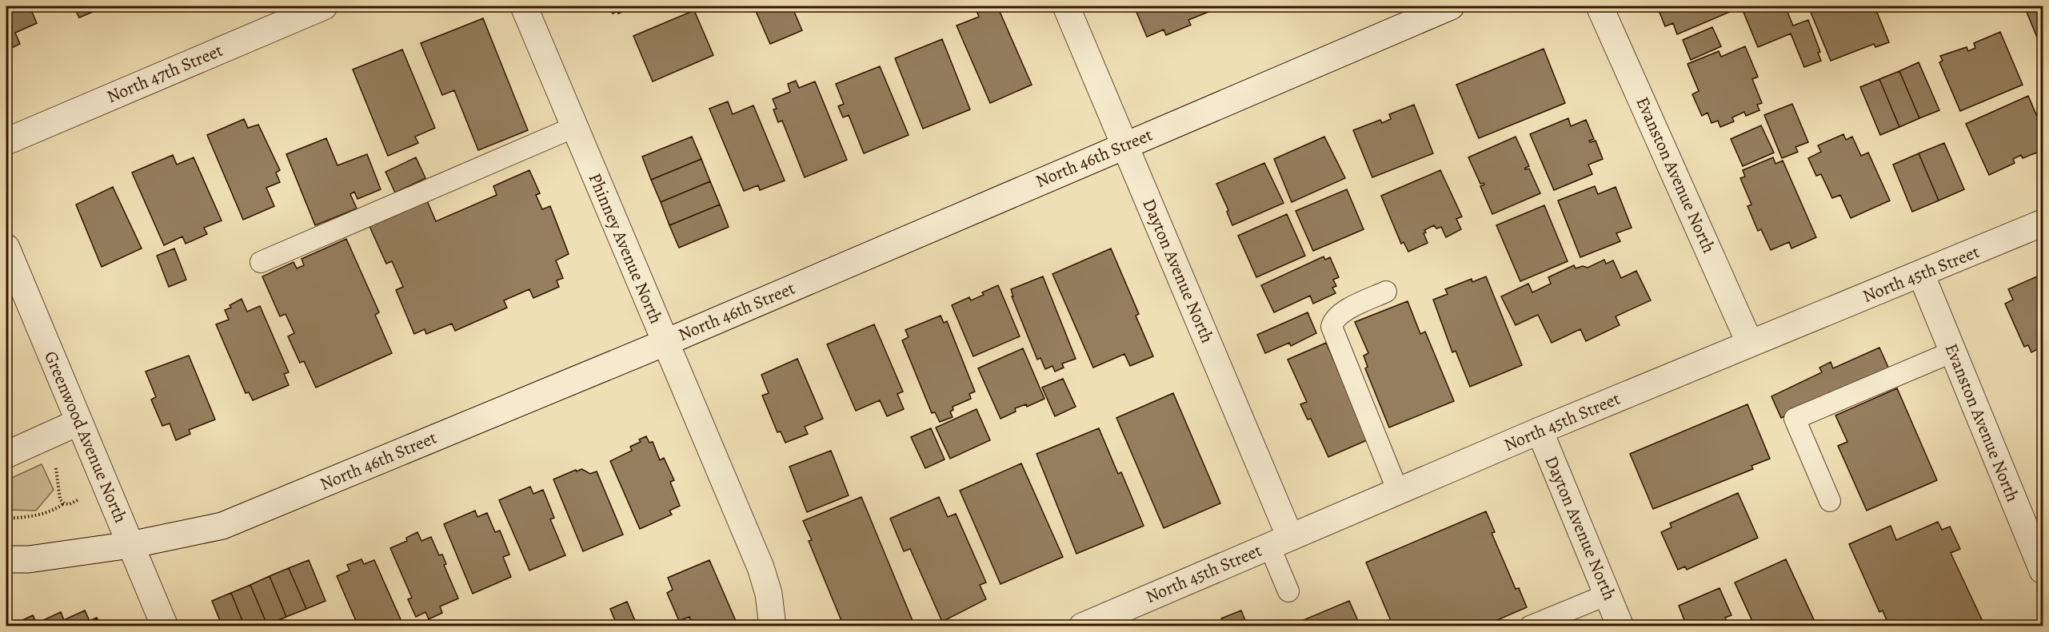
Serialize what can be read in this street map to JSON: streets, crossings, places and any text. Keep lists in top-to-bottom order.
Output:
{
  "streets": {
    "street": [
      "North 47th Street",
      "North 46th Street",
      "Evanston Avenue North",
      "Phinney Avenue North",
      "Dayton Avenue North",
      "North 45th Street",
      "Greenwood Avenue North"
    ]
  },
  "crossings": [
    ["North 46th Street", "Phinney Avenue North"],
    ["North 46th Street", "Dayton Avenue North"],
    ["North 46th Street", "Greenwood Avenue North"],
    ["Evanston Avenue North", "North 45th Street"],
    ["Dayton Avenue North", "North 45th Street"]
  ]
}
